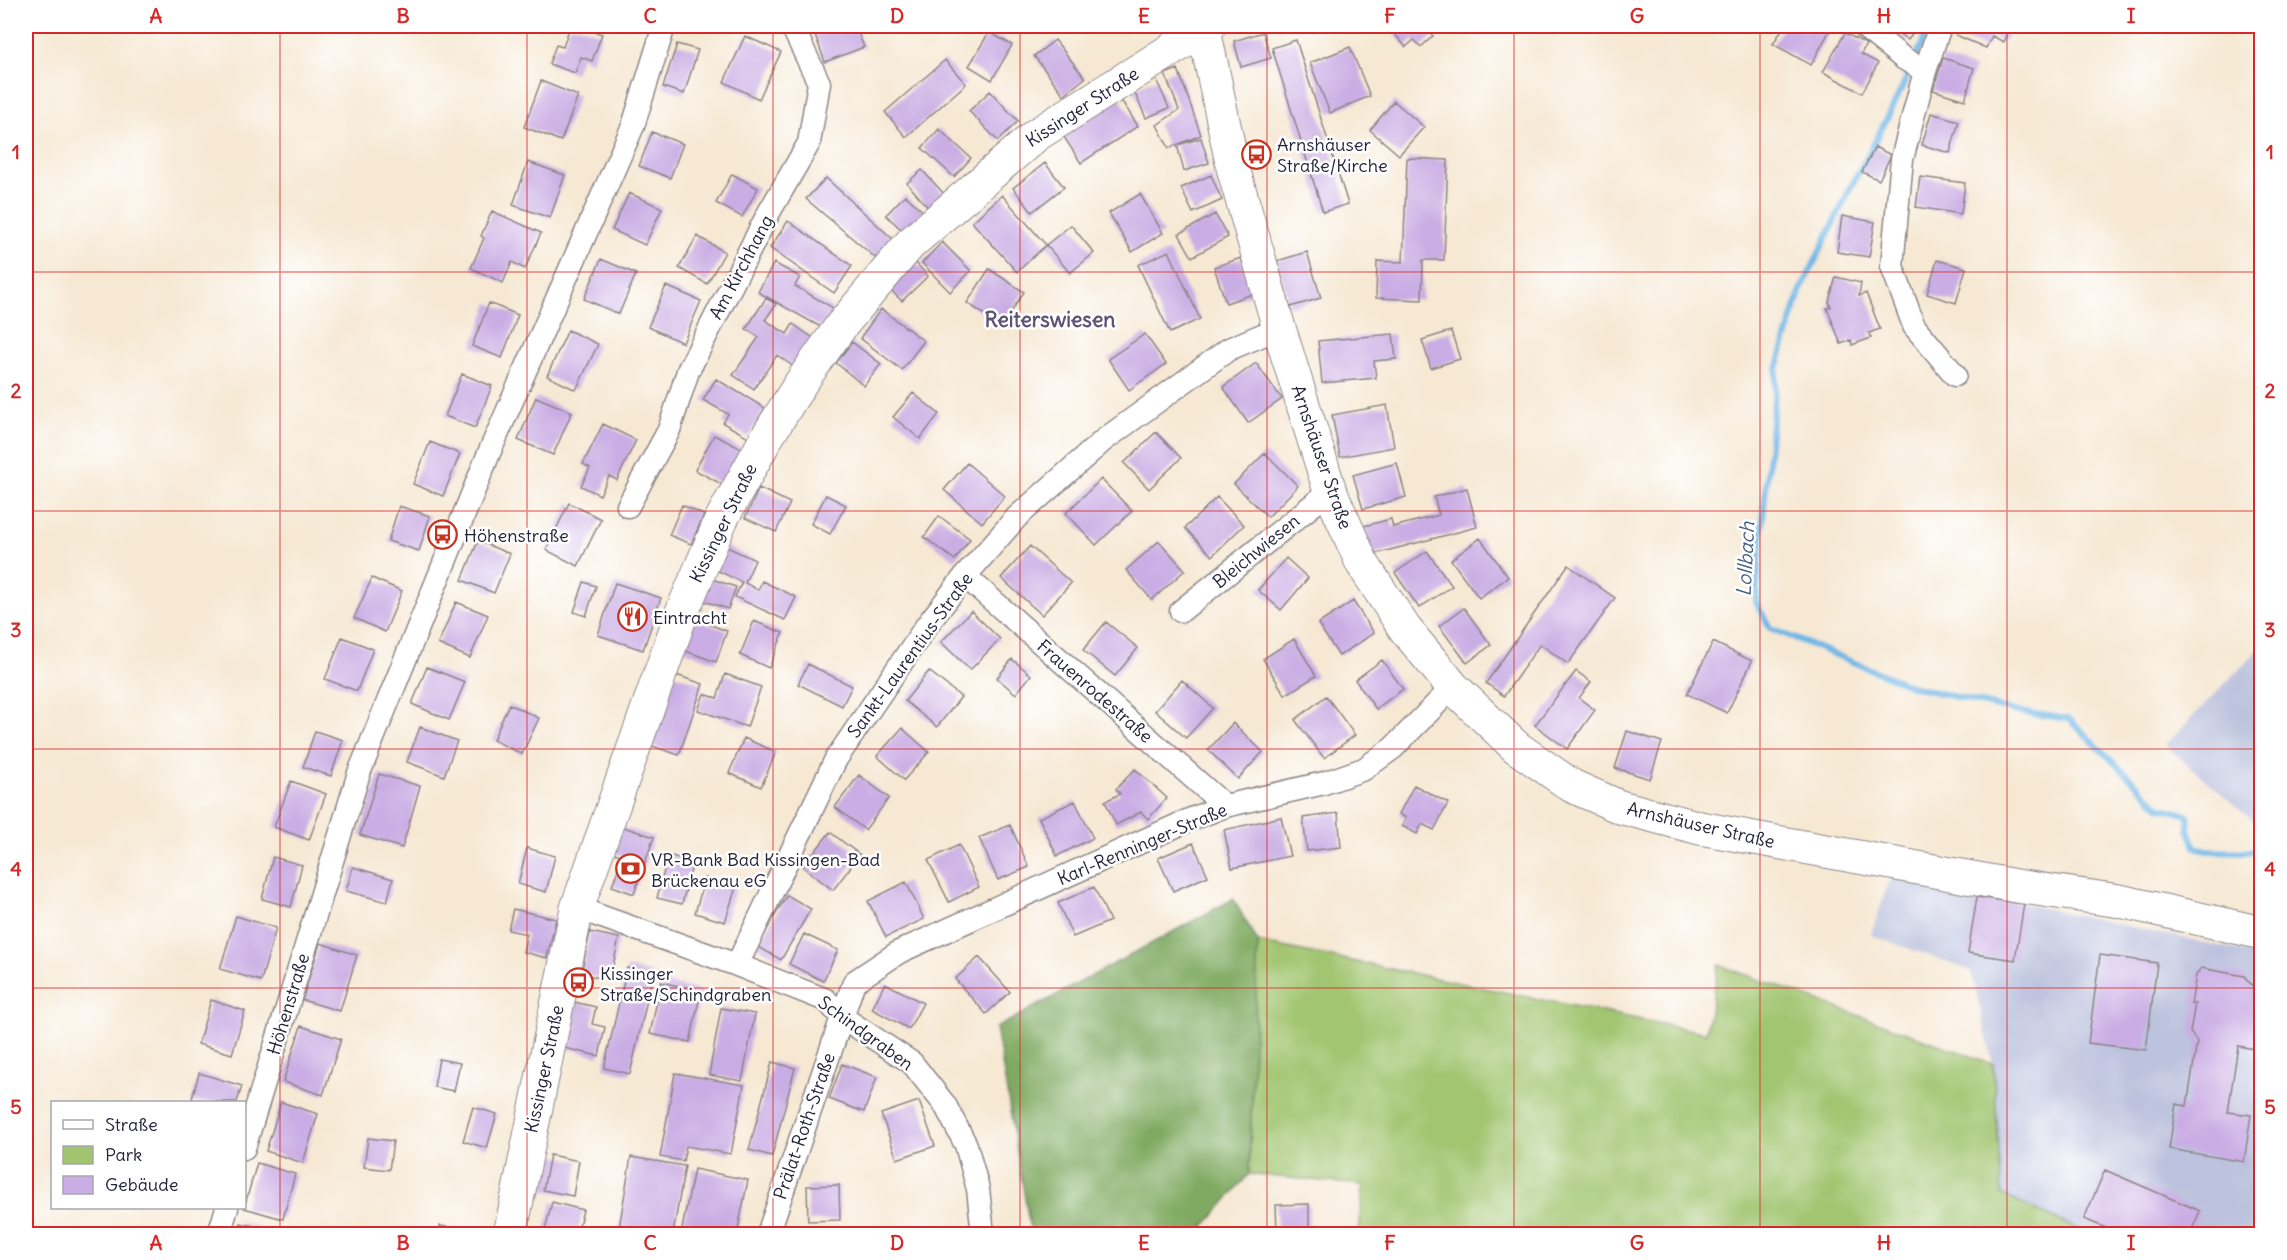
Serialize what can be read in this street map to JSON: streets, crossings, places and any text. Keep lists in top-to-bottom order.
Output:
{
  "streets": {
    "street": [
      "Kissinger Straße",
      "Am Kirchhang",
      "Arnshäuser Straße",
      "Bleichwiesen",
      "Sankt-Laurentius-Straße",
      "Frauenrodestraße",
      "Karl-Renninger-Straße",
      "Höhenstraße",
      "Schindgraben",
      "Prälat-Roth-Straße"
    ]
  },
  "crossings": [
    ["Kissinger Straße", "Arnshäuser Straße"],
    ["Kissinger Straße", "Schindgraben"],
    ["Arnshäuser Straße", "Bleichwiesen"],
    ["Arnshäuser Straße", "Sankt-Laurentius-Straße"],
    ["Arnshäuser Straße", "Karl-Renninger-Straße"],
    ["Sankt-Laurentius-Straße", "Frauenrodestraße"],
    ["Sankt-Laurentius-Straße", "Schindgraben"],
    ["Frauenrodestraße", "Karl-Renninger-Straße"],
    ["Karl-Renninger-Straße", "Schindgraben"],
    ["Karl-Renninger-Straße", "Prälat-Roth-Straße"],
    ["Schindgraben", "Prälat-Roth-Straße"]
  ],
  "districts": ["Reiterswiesen"],
  "water": ["Lollbach"],
  "places": {
    "bus stop": ["Arnshäuser Straße/Kirche", "Höhenstraße", "Kissinger Straße/Schindgraben"],
    "restaurant": ["Eintracht"],
    "bank": ["VR-Bank Bad Kissingen-Bad Brückenau eG"]
  },
  "legend": ["Straße", "Park", "Gebäude"],
  "grid": {
    "columns": [
      "A",
      "B",
      "C",
      "D",
      "E",
      "F",
      "G",
      "H",
      "I"
    ],
    "rows": [
      "1",
      "2",
      "3",
      "4",
      "5"
    ]
  }
}
